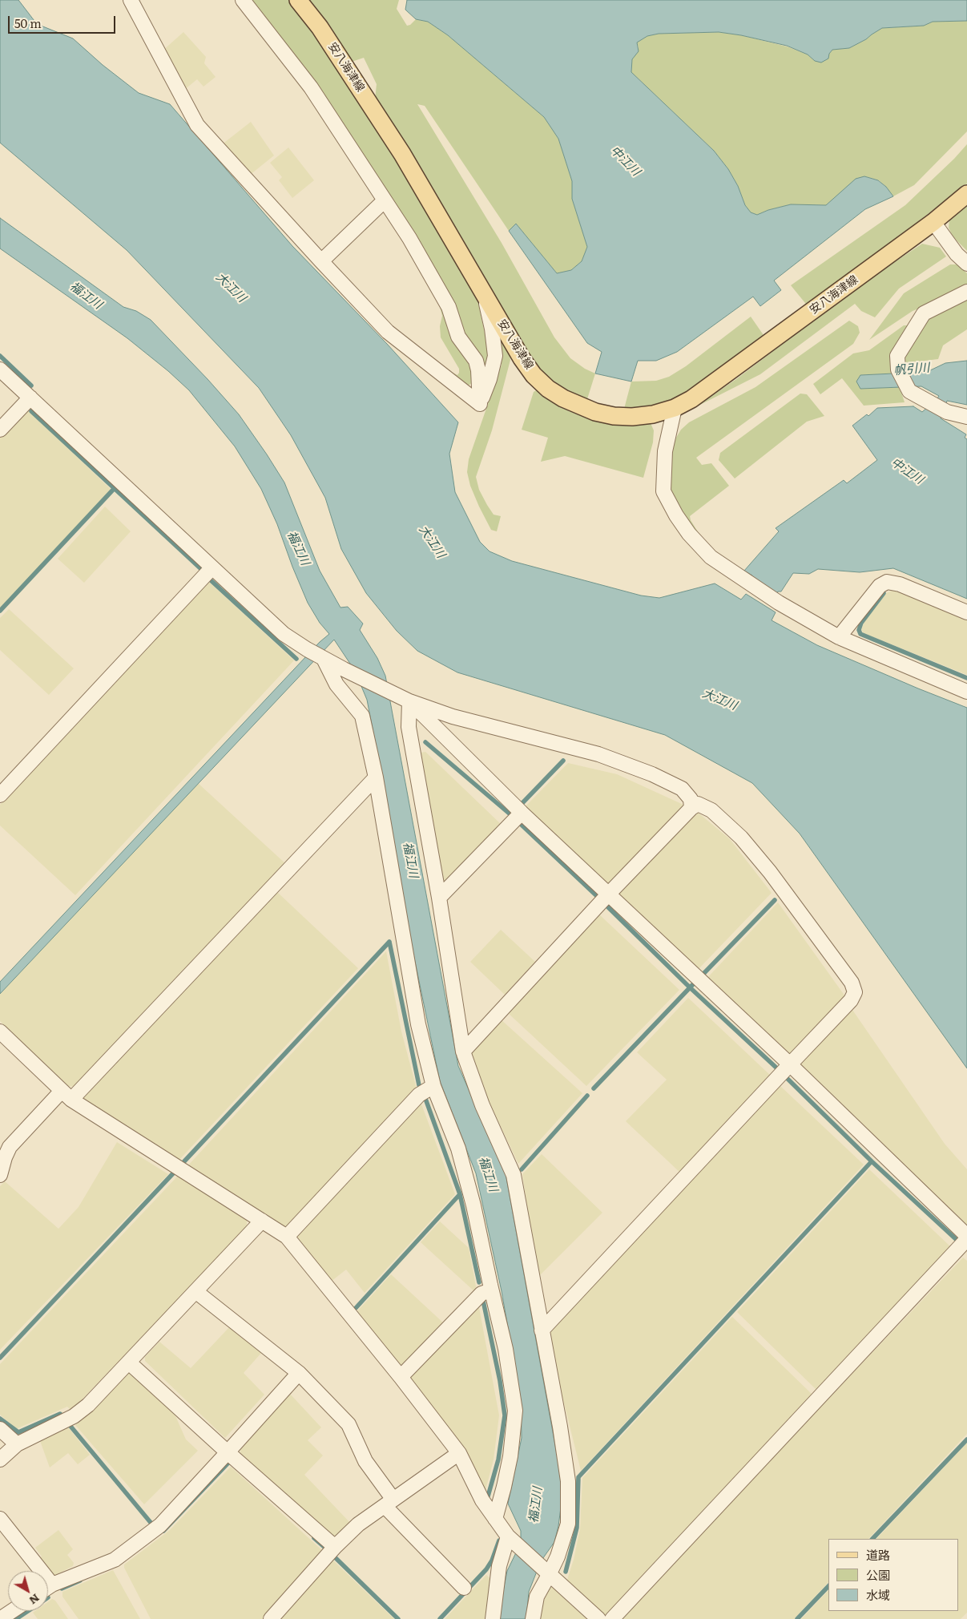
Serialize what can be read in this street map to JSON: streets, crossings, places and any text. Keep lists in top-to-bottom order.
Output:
{
  "streets": {
    "main road": ["安八海津線"]
  },
  "water": [
    "中江川",
    "大江川",
    "福江川",
    "帆引川"
  ],
  "legend": ["道路", "公園", "水域"],
  "scale_bar": "50 m",
  "north": "bottom right"
}
